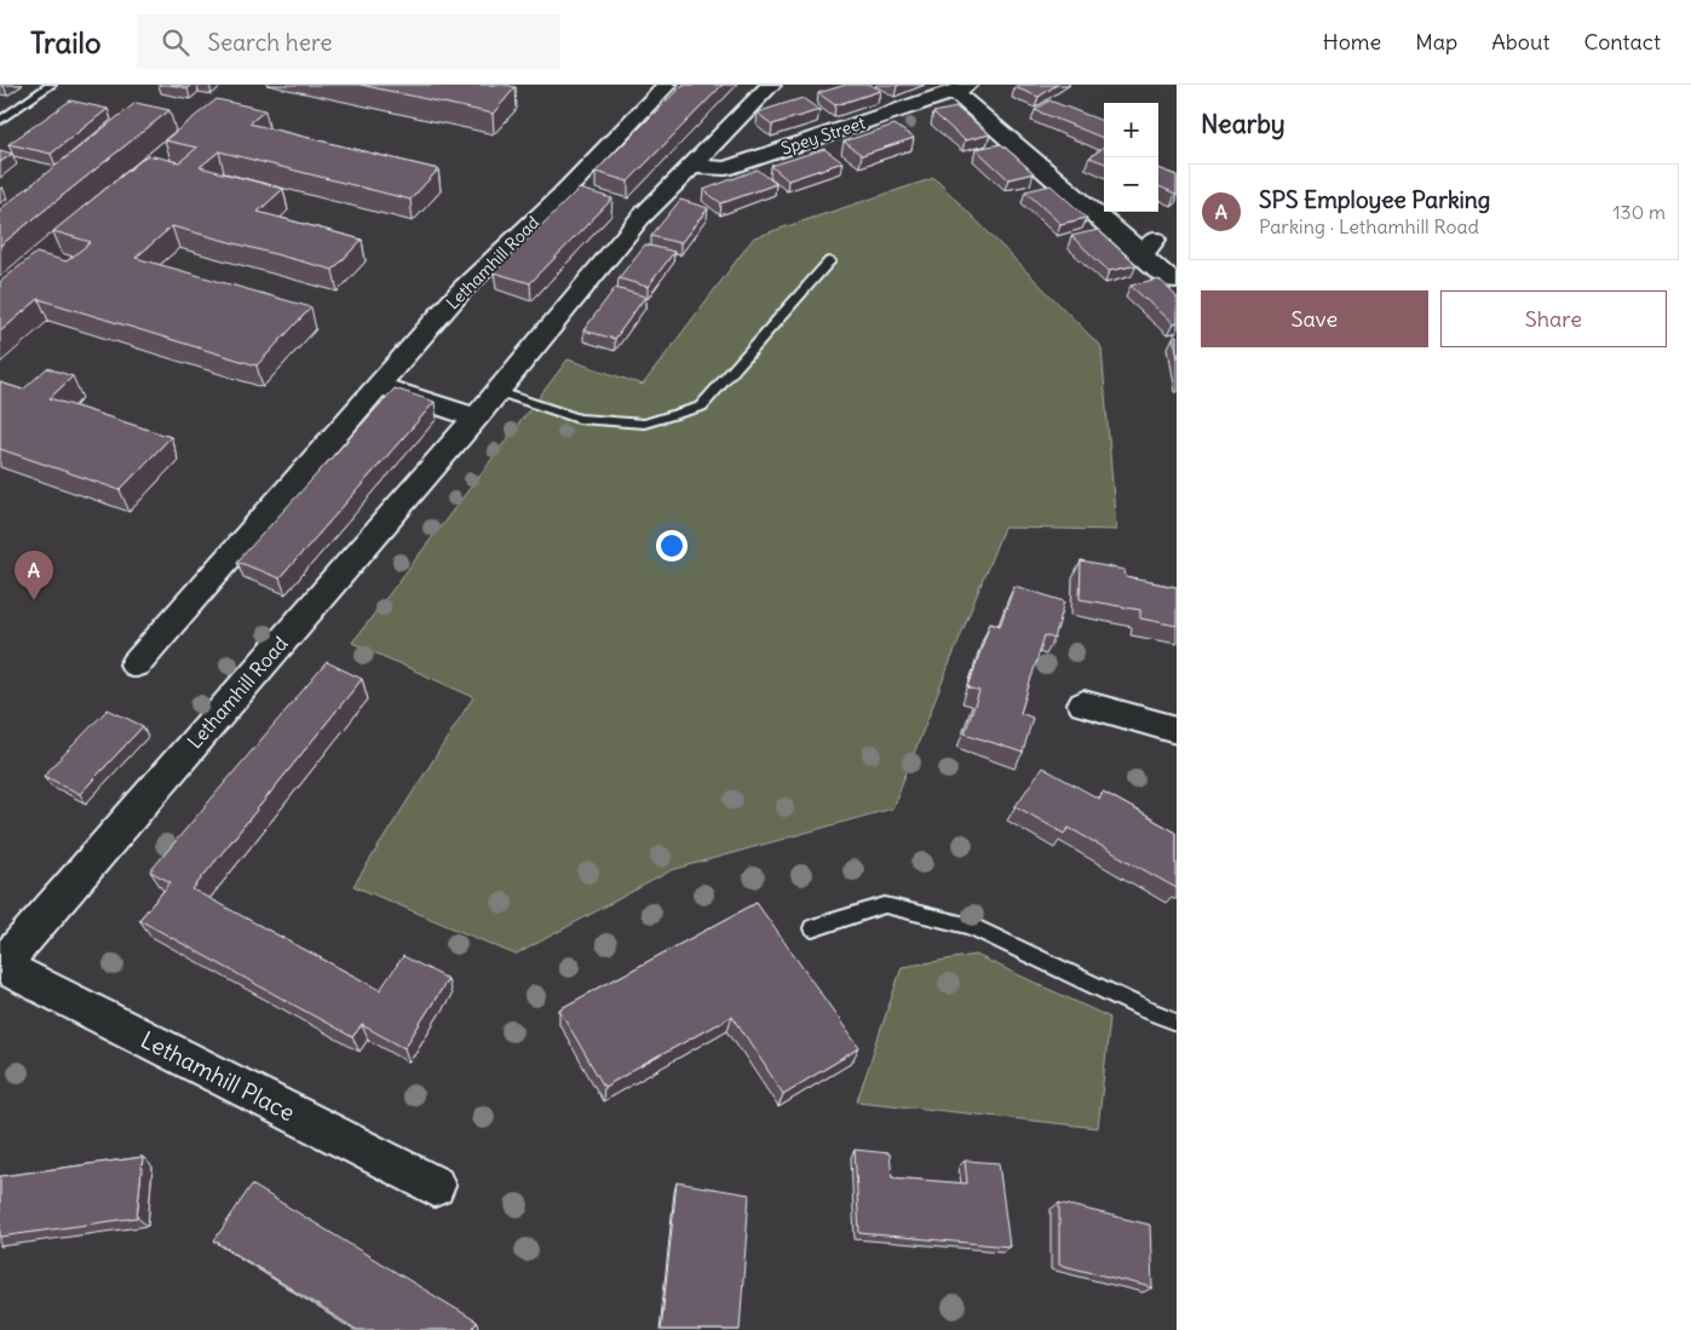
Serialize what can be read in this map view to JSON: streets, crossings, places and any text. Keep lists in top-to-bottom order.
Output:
{
  "streets": {
    "street": ["Spey Street", "Lethamhill Road", "Lethamhill Place"]
  },
  "crossings": [
    ["Spey Street", "Lethamhill Road"],
    ["Lethamhill Road", "Lethamhill Place"]
  ],
  "page": {
    "header": "Trailo",
    "search": "Search here",
    "nav": [
      "Home",
      "Map",
      "About",
      "Contact"
    ],
    "heading": "Nearby",
    "map_buttons": ["+", "−"],
    "list": [
      {
        "mark": "A",
        "name": "SPS Employee Parking",
        "note": "Parking · Lethamhill Road",
        "value": "130 m"
      }
    ],
    "buttons": ["Save", "Share"],
    "pins": "A"
  }
}
